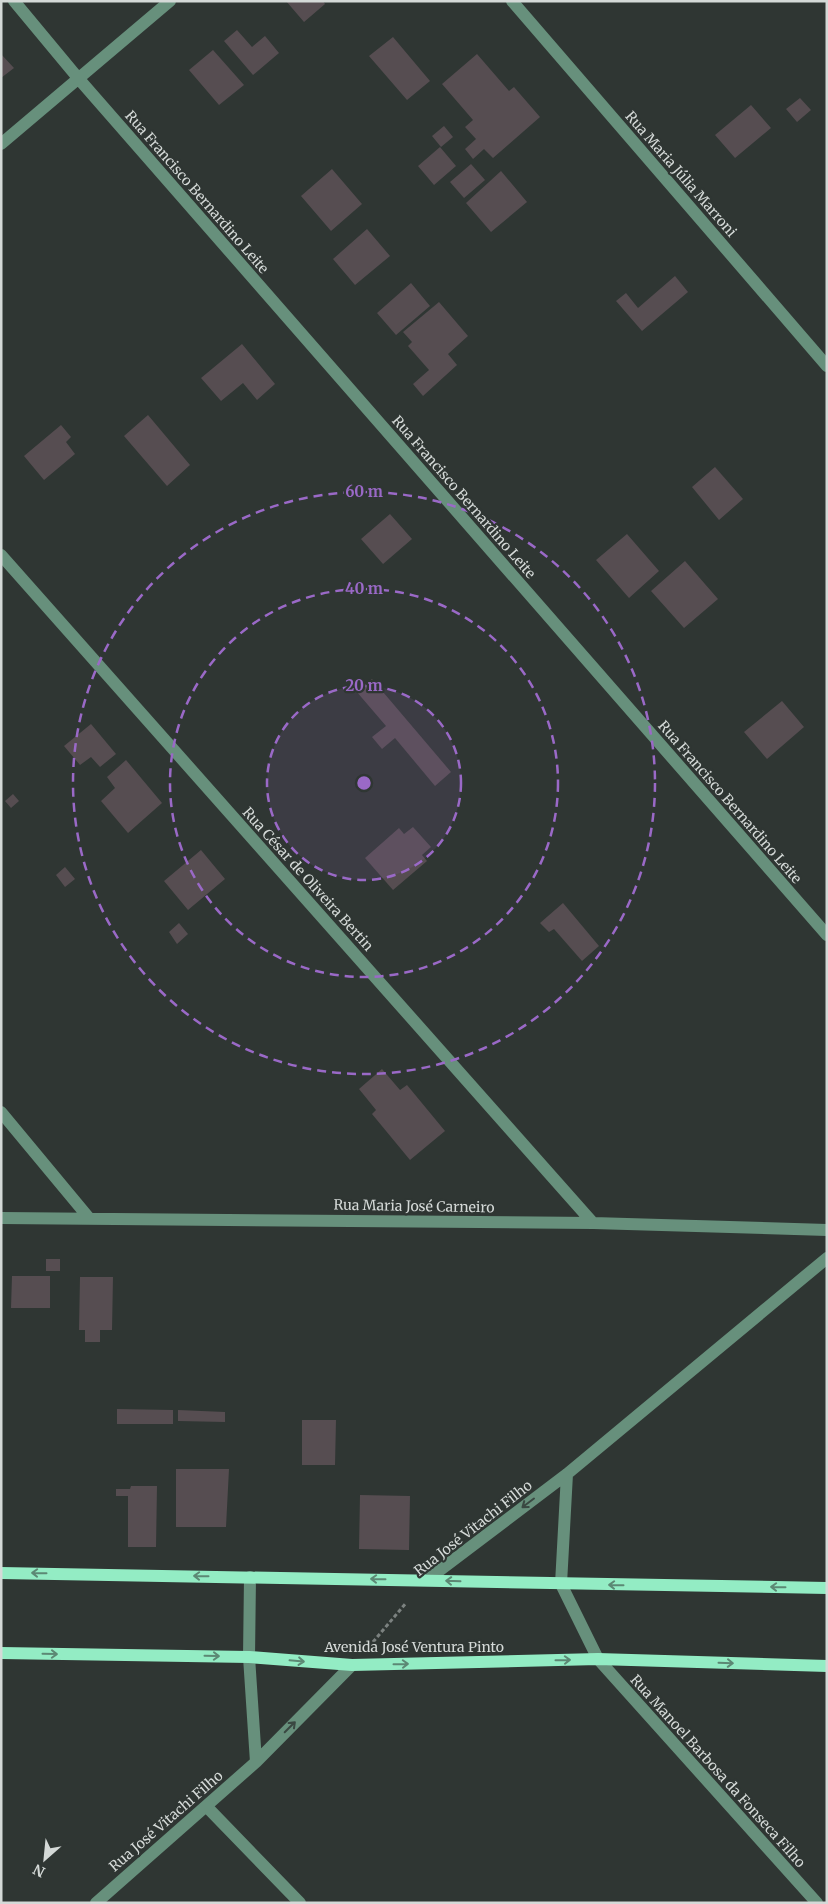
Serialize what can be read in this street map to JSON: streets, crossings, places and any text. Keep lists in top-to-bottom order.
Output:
{
  "streets": {
    "main road": ["Avenida José Ventura Pinto"],
    "street": [
      "Rua Maria Júlia Marroni",
      "Rua Francisco Bernardino Leite",
      "Rua César de Oliveira Bertin",
      "Rua Maria José Carneiro",
      "Rua José Vitachi Filho",
      "Rua Manoel Barbosa da Fonseca Filho"
    ]
  },
  "crossings": [
    ["Rua César de Oliveira Bertin", "Rua Maria José Carneiro"],
    ["Rua José Vitachi Filho", "Avenida José Ventura Pinto"],
    ["Avenida José Ventura Pinto", "Rua Manoel Barbosa da Fonseca Filho"]
  ],
  "north": "bottom left",
  "rings": ["60 m", "40 m", "20 m"]
}
